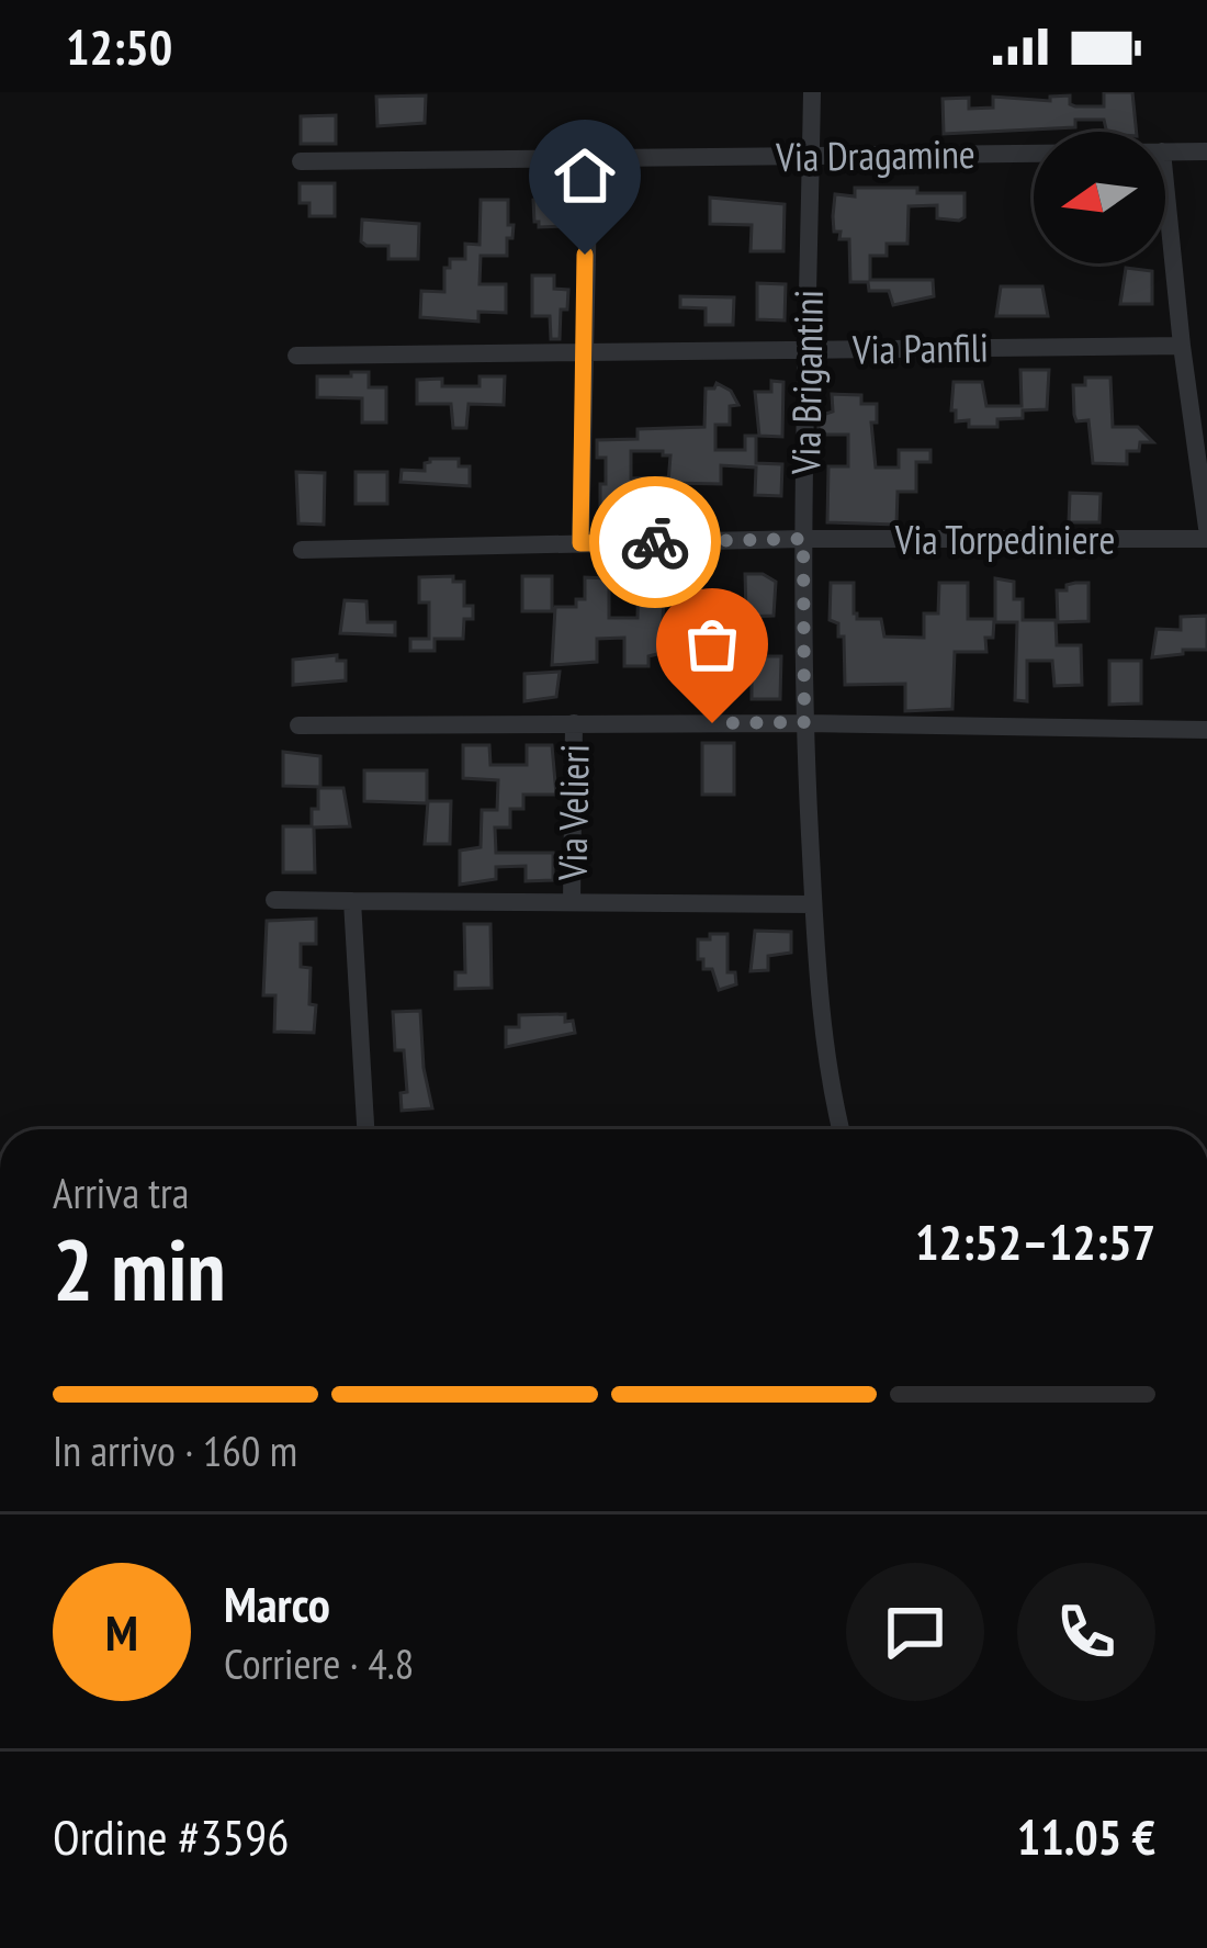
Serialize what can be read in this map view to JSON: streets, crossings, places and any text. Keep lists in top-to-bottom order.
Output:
{
  "streets": {
    "street": [
      "Via Dragamine",
      "Via Panfili",
      "Via Brigantini",
      "Via Torpediniere",
      "Via Velieri"
    ]
  },
  "crossings": [
    ["Via Dragamine", "Via Brigantini"],
    ["Via Panfili", "Via Brigantini"],
    ["Via Brigantini", "Via Torpediniere"]
  ],
  "north": "left",
  "page": {
    "status": "12:50",
    "heading": ["2 min", "Arriva tra", "12:52–12:57"],
    "panel": [
      "Marco",
      "Corriere · 4.8",
      "Ordine #3596",
      "11.05 €"
    ],
    "bar": "In arrivo · 160 m",
    "round": "M"
  }
}
